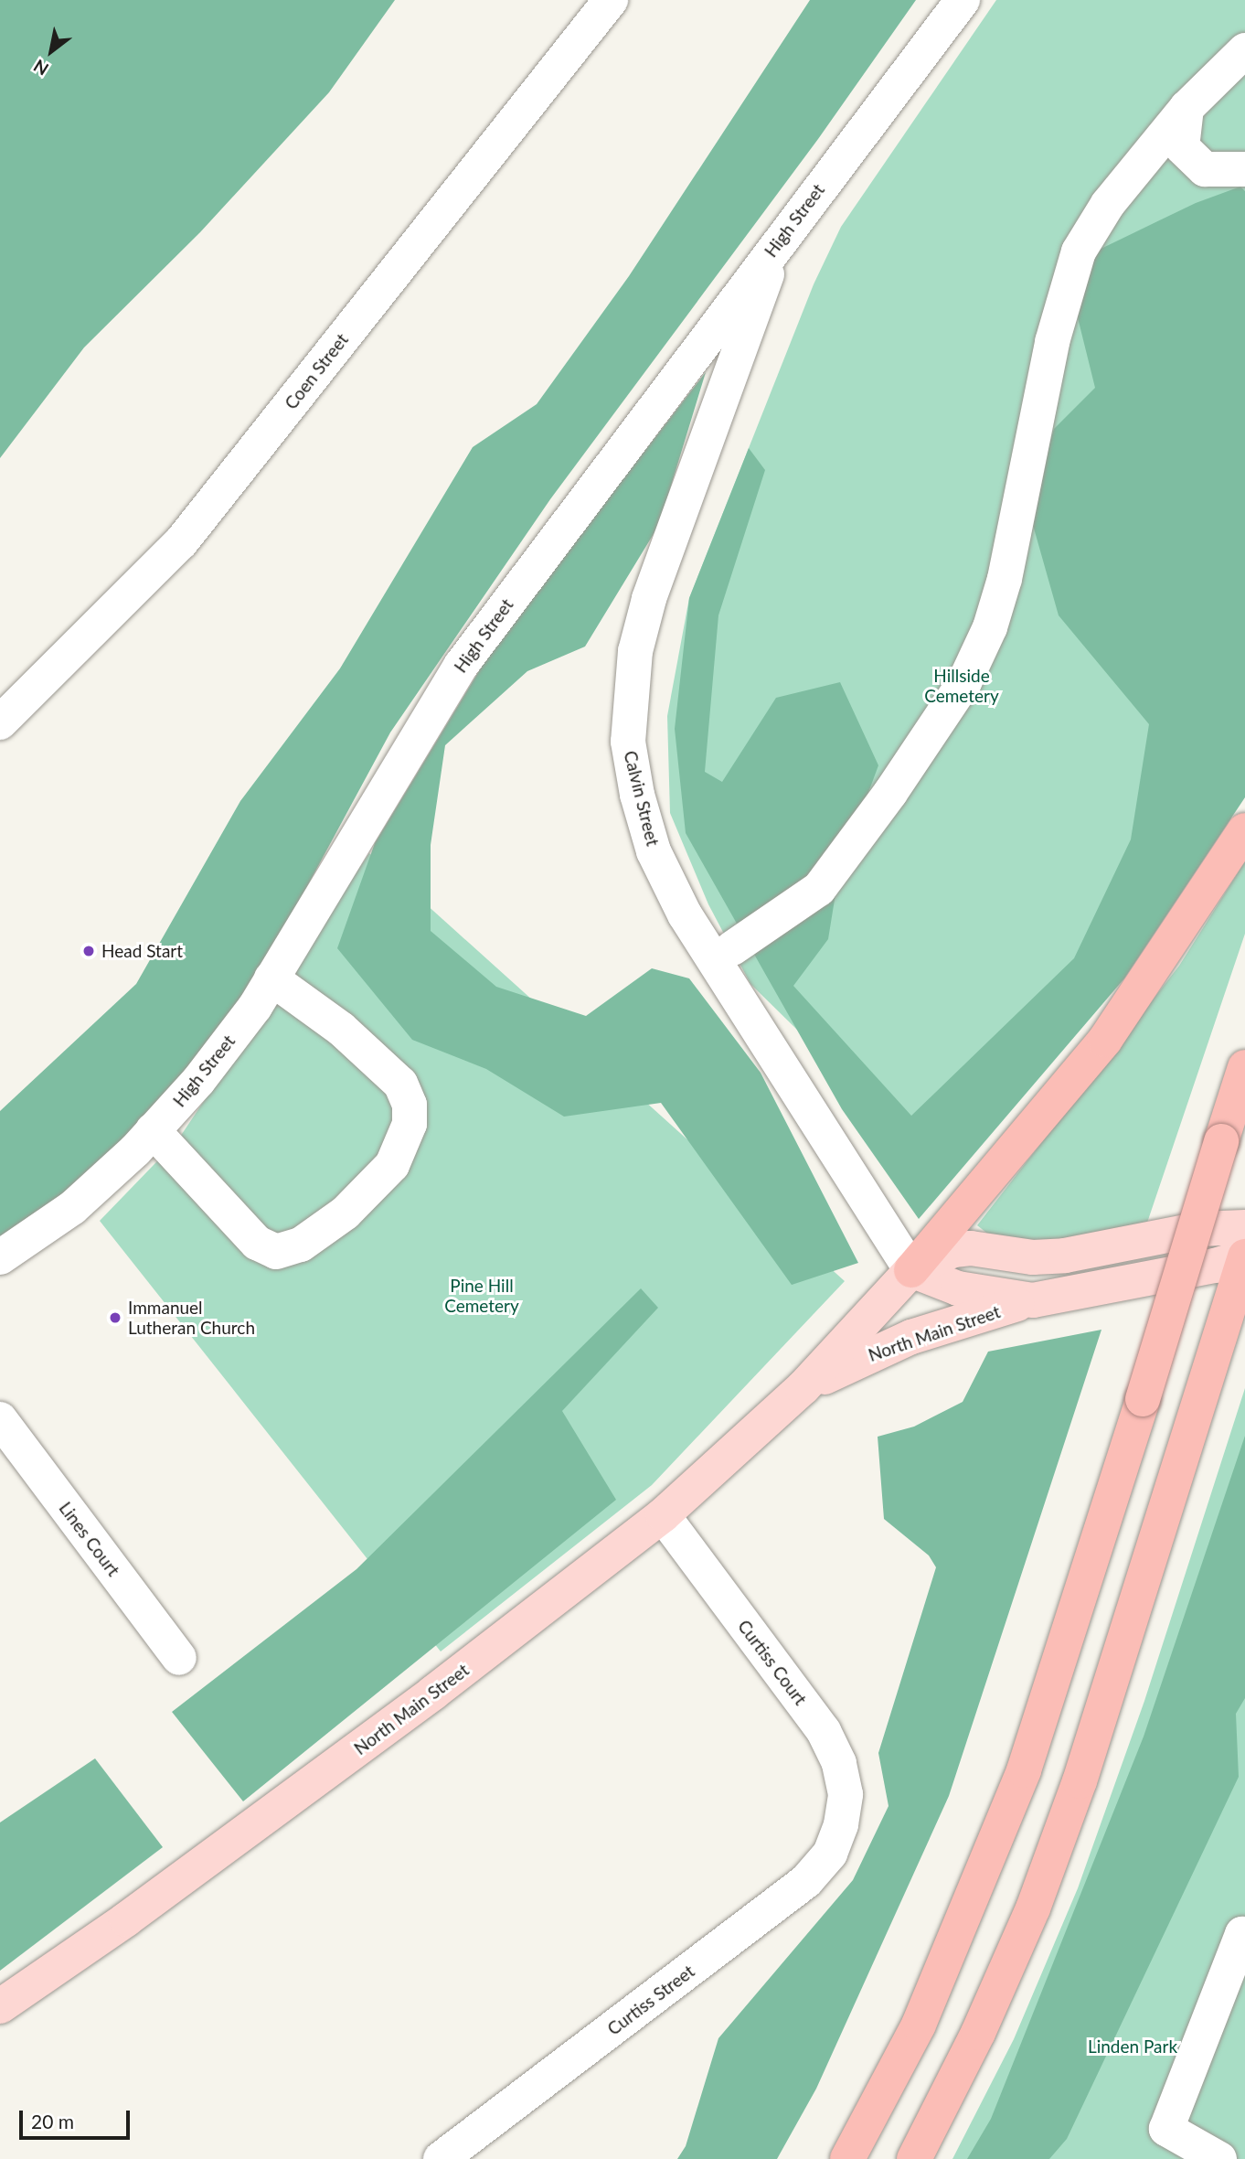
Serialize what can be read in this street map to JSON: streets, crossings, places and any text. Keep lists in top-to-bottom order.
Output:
{
  "streets": {
    "main road": ["North Main Street"],
    "street": [
      "High Street",
      "Coen Street",
      "Calvin Street",
      "Lines Court",
      "Curtiss Court",
      "Curtiss Street"
    ]
  },
  "crossings": [
    ["High Street", "Calvin Street"],
    ["Calvin Street", "North Main Street"],
    ["North Main Street", "Curtiss Court"],
    ["Curtiss Court", "Curtiss Street"]
  ],
  "parks": ["Hillside Cemetery", "Pine Hill Cemetery", "Linden Park"],
  "places": ["Head Start", "Immanuel Lutheran Church"],
  "scale_bar": "20 m",
  "north": "bottom left"
}
